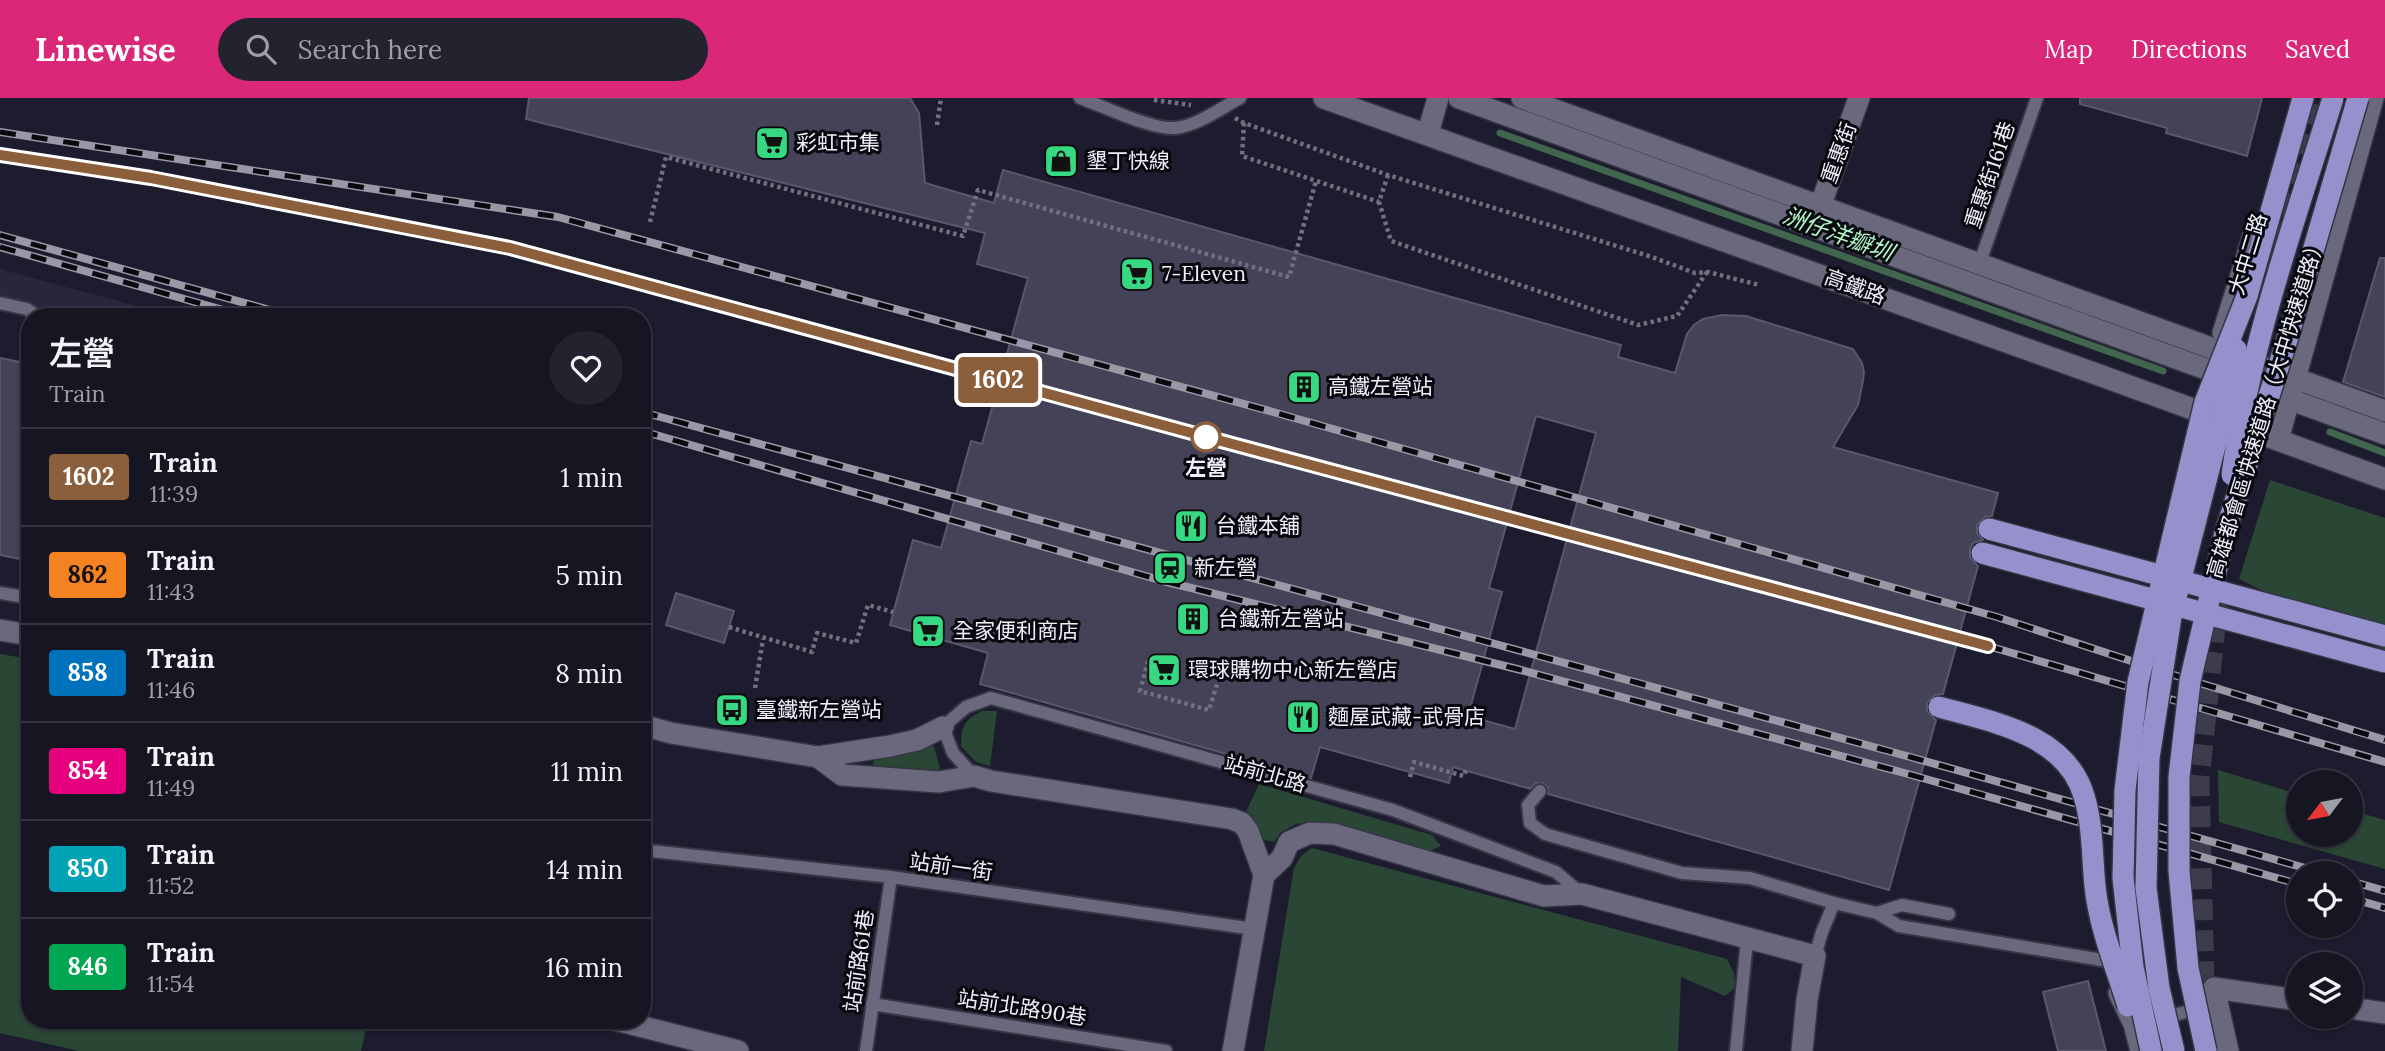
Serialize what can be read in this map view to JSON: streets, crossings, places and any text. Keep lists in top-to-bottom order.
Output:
{
  "streets": {
    "highway": ["高雄都會區快速道路（大中快速道路）"],
    "street": [
      "重惠街",
      "大中二路",
      "高鐵路",
      "站前北路"
    ],
    "lane": [
      "重惠街161巷",
      "站前一街",
      "站前路61巷",
      "站前北路90巷"
    ]
  },
  "crossings": [
    ["重惠街", "高鐵路"],
    ["重惠街161巷", "高鐵路"],
    ["大中二路", "高鐵路"],
    ["站前北路", "站前一街"],
    ["站前一街", "站前路61巷"],
    ["站前路61巷", "站前北路90巷"]
  ],
  "water": ["洲仔洋瓣圳"],
  "places": {
    "supermarket": [
      "彩虹市集",
      "7-Eleven",
      "全家便利商店",
      "環球購物中心新左營店"
    ],
    "shop": ["墾丁快線"],
    "building": ["高鐵左營站", "台鐵新左營站"],
    "other": ["左營"],
    "restaurant": ["台鐵本舖", "麵屋武藏-武骨店"],
    "station": ["新左營"],
    "bus stop": ["臺鐵新左營站"]
  },
  "north": "bottom left",
  "page": {
    "header": "Linewise",
    "search": "Search here",
    "nav": ["Map", "Directions", "Saved"],
    "on_map": "1602",
    "heading": ["左營", "Train"],
    "list": [
      {
        "mark": "1602",
        "name": "Train",
        "note": "11:39",
        "value": "1 min"
      },
      {
        "mark": "862",
        "name": "Train",
        "note": "11:43",
        "value": "5 min"
      },
      {
        "mark": "858",
        "name": "Train",
        "note": "11:46",
        "value": "8 min"
      },
      {
        "mark": "854",
        "name": "Train",
        "note": "11:49",
        "value": "11 min"
      },
      {
        "mark": "850",
        "name": "Train",
        "note": "11:52",
        "value": "14 min"
      },
      {
        "mark": "846",
        "name": "Train",
        "note": "11:54",
        "value": "16 min"
      }
    ]
  }
}
